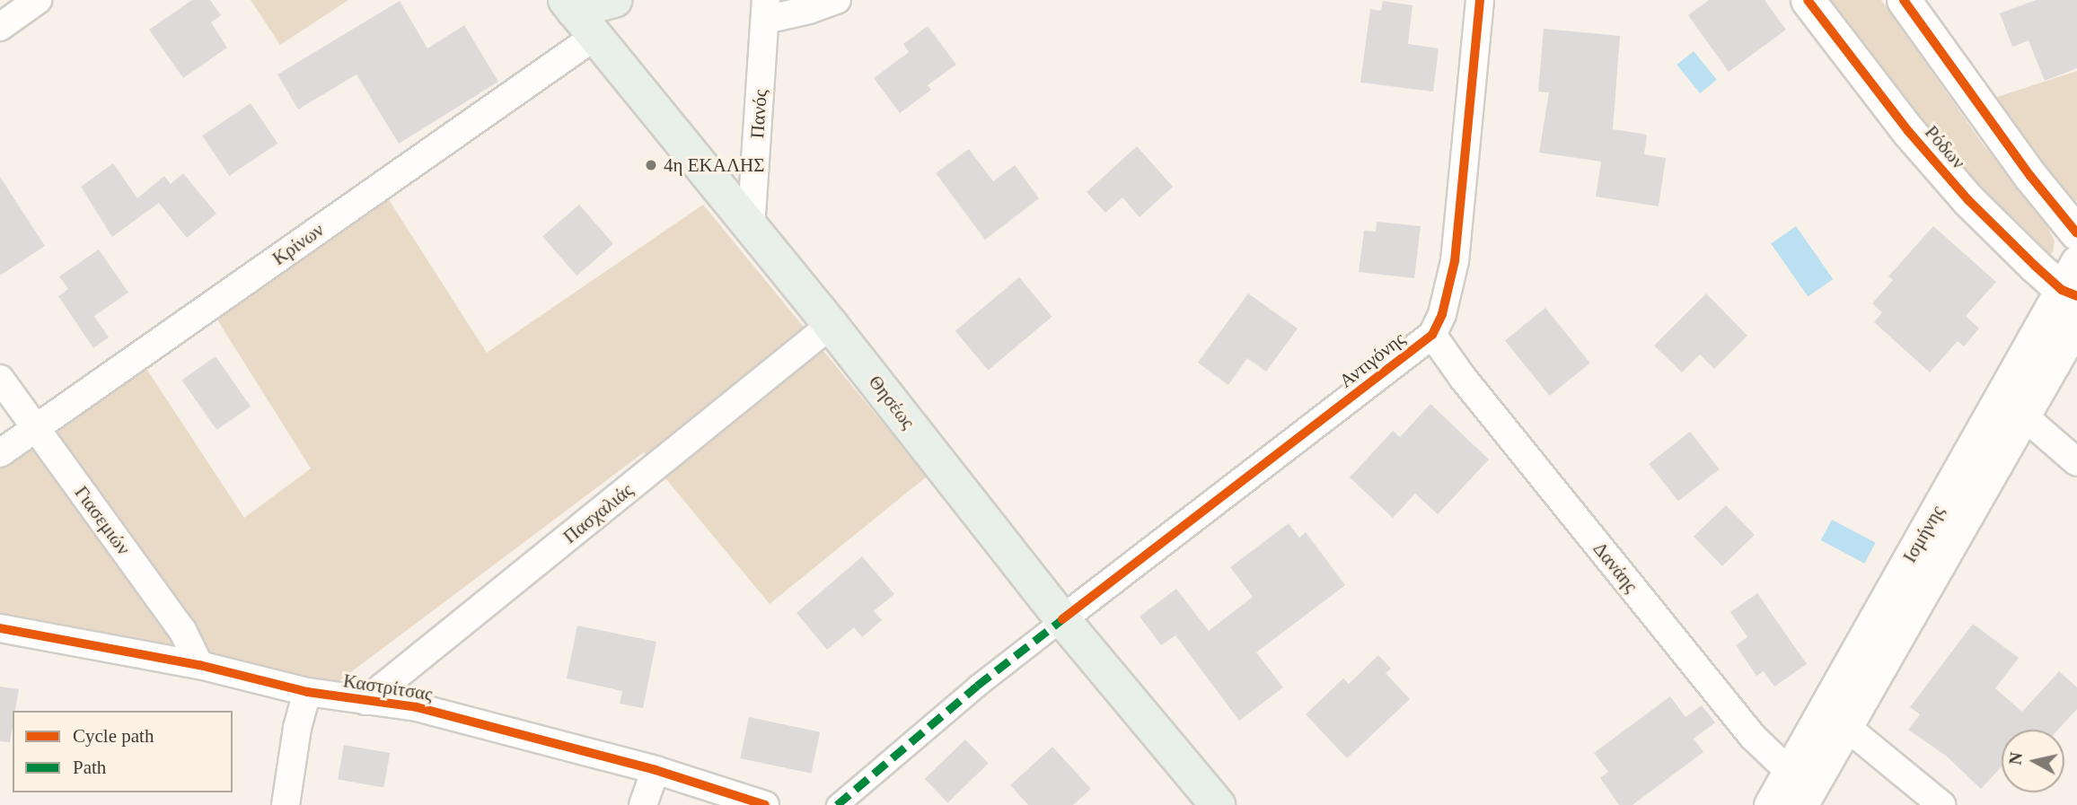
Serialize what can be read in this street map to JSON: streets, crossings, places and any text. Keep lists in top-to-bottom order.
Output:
{
  "streets": {
    "main road": ["Θησέως"],
    "street": [
      "Πανός",
      "Ρόδων",
      "Κρίνων",
      "Αντιγόνης",
      "Πασχαλιάς",
      "Γιασεμιών",
      "Ισμήνης",
      "Δανάης",
      "Καστρίτσας"
    ]
  },
  "crossings": [
    ["Πανός", "Θησέως"],
    ["Ρόδων", "Ισμήνης"],
    ["Κρίνων", "Θησέως"],
    ["Κρίνων", "Γιασεμιών"],
    ["Αντιγόνης", "Θησέως"],
    ["Αντιγόνης", "Δανάης"],
    ["Θησέως", "Πασχαλιάς"],
    ["Πασχαλιάς", "Καστρίτσας"],
    ["Γιασεμιών", "Καστρίτσας"],
    ["Ισμήνης", "Δανάης"]
  ],
  "places": ["4η ΕΚΑΛΗΣ"],
  "legend": ["Cycle path", "Path"],
  "north": "left"
}
